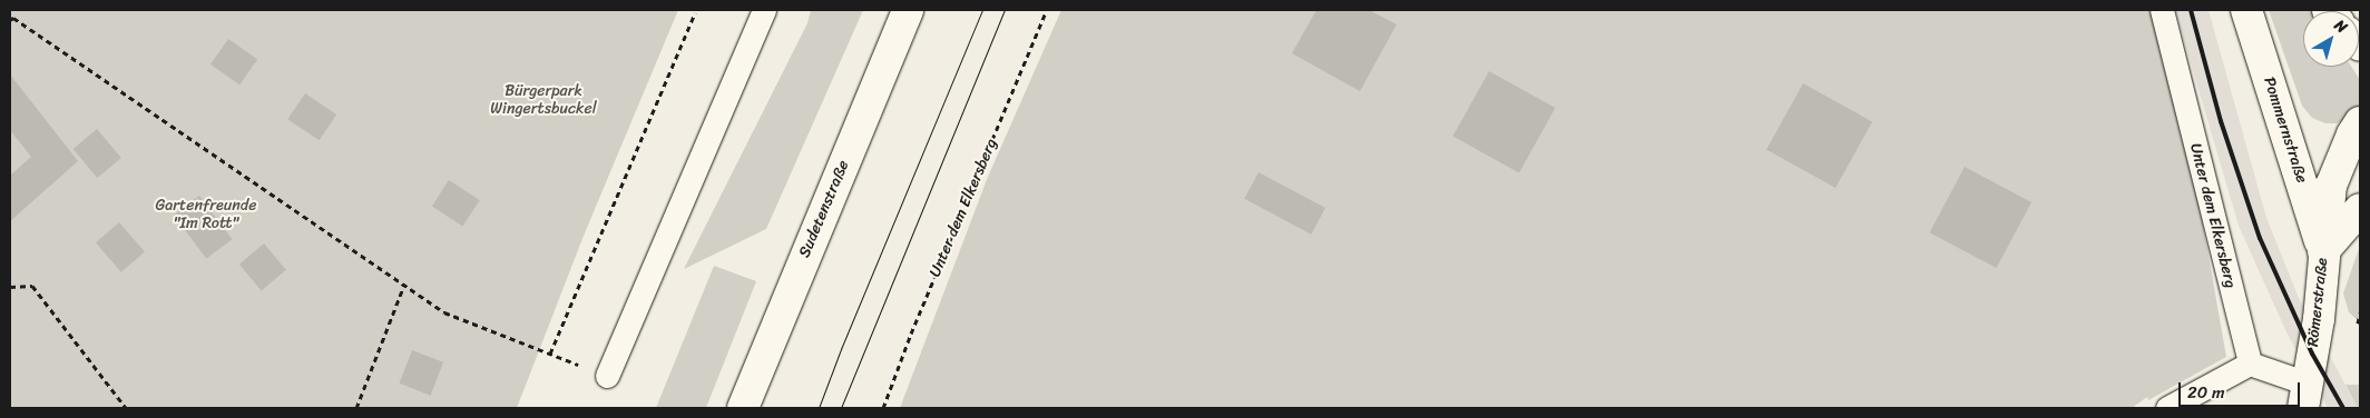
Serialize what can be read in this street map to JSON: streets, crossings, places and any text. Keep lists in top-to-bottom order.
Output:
{
  "streets": {
    "street": ["Pommernstraße", "Sudetenstraße", "Römerstraße"],
    "lane": ["Unter dem Elkersberg"]
  },
  "crossings": [
    ["Pommernstraße", "Römerstraße"]
  ],
  "parks": ["Bürgerpark Wingertsbuckel", "Gartenfreunde \"Im Rott\""],
  "scale_bar": "20 m",
  "north": "top right"
}
